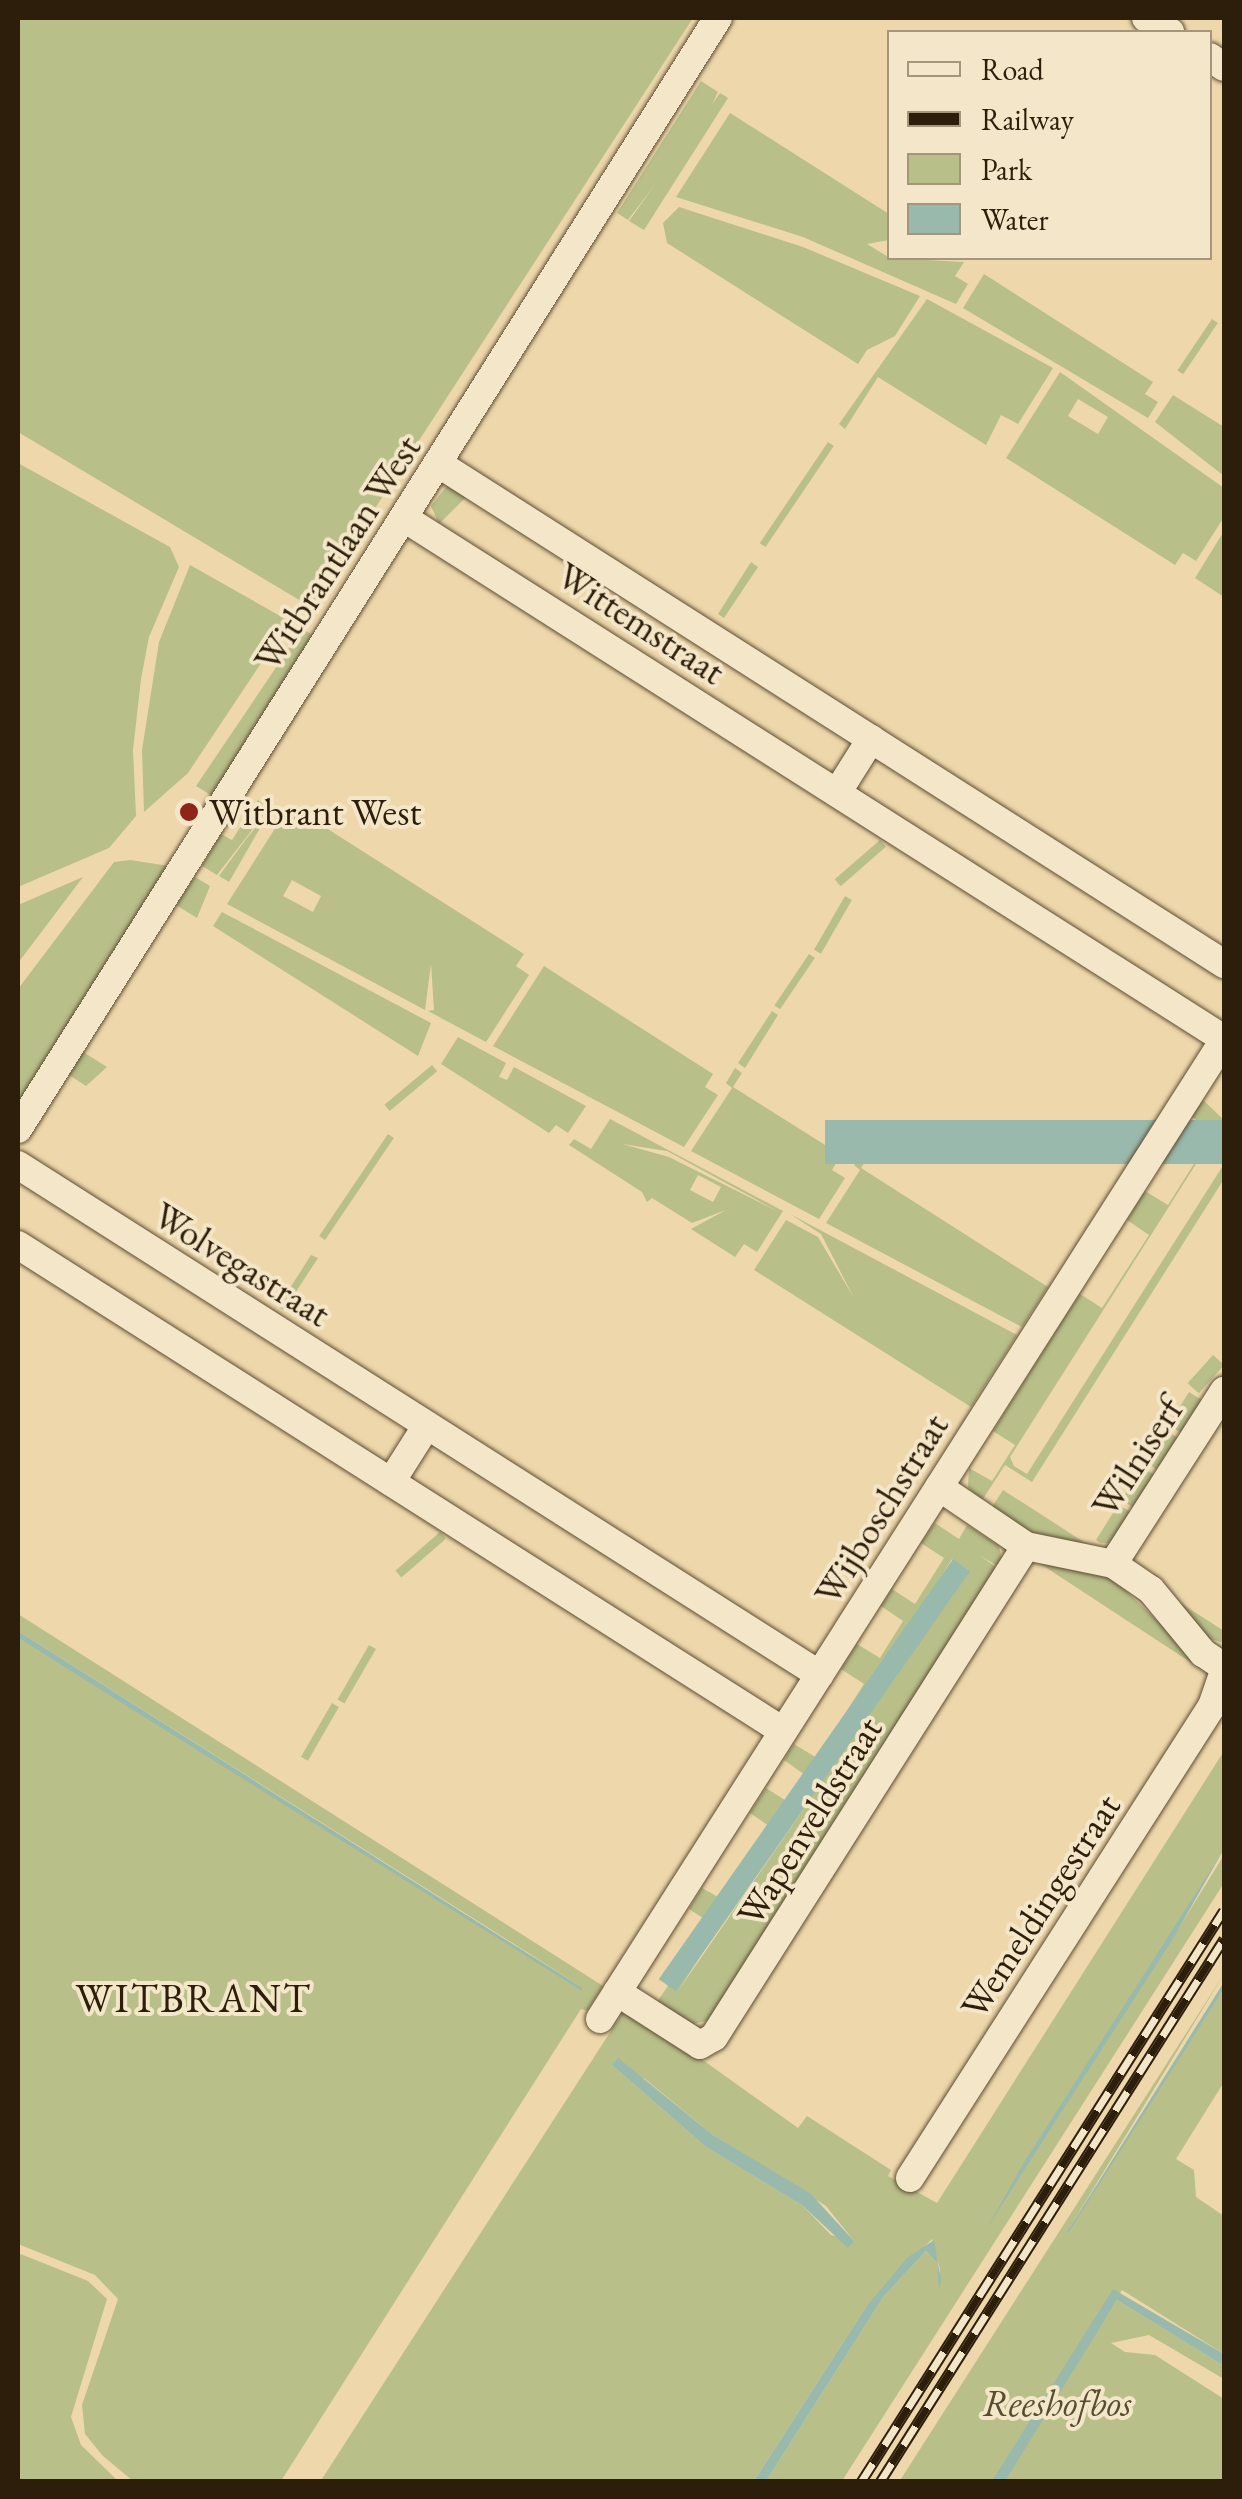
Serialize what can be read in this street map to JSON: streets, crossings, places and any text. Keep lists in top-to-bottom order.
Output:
{
  "streets": {
    "street": [
      "Witbrantlaan West",
      "Wittemstraat",
      "Wolvegastraat",
      "Wilniserf",
      "Wijboschstraat",
      "Wapenveldstraat",
      "Wemeldingestraat"
    ]
  },
  "crossings": [
    ["Witbrantlaan West", "Wittemstraat"],
    ["Wittemstraat", "Wijboschstraat"],
    ["Wolvegastraat", "Wijboschstraat"],
    ["Wilniserf", "Wijboschstraat"],
    ["Wilniserf", "Wapenveldstraat"],
    ["Wilniserf", "Wemeldingestraat"],
    ["Wijboschstraat", "Wapenveldstraat"]
  ],
  "districts": ["WITBRANT"],
  "parks": ["Reeshofbos"],
  "places": ["Witbrant West"],
  "legend": [
    "Road",
    "Railway",
    "Park",
    "Water"
  ]
}
